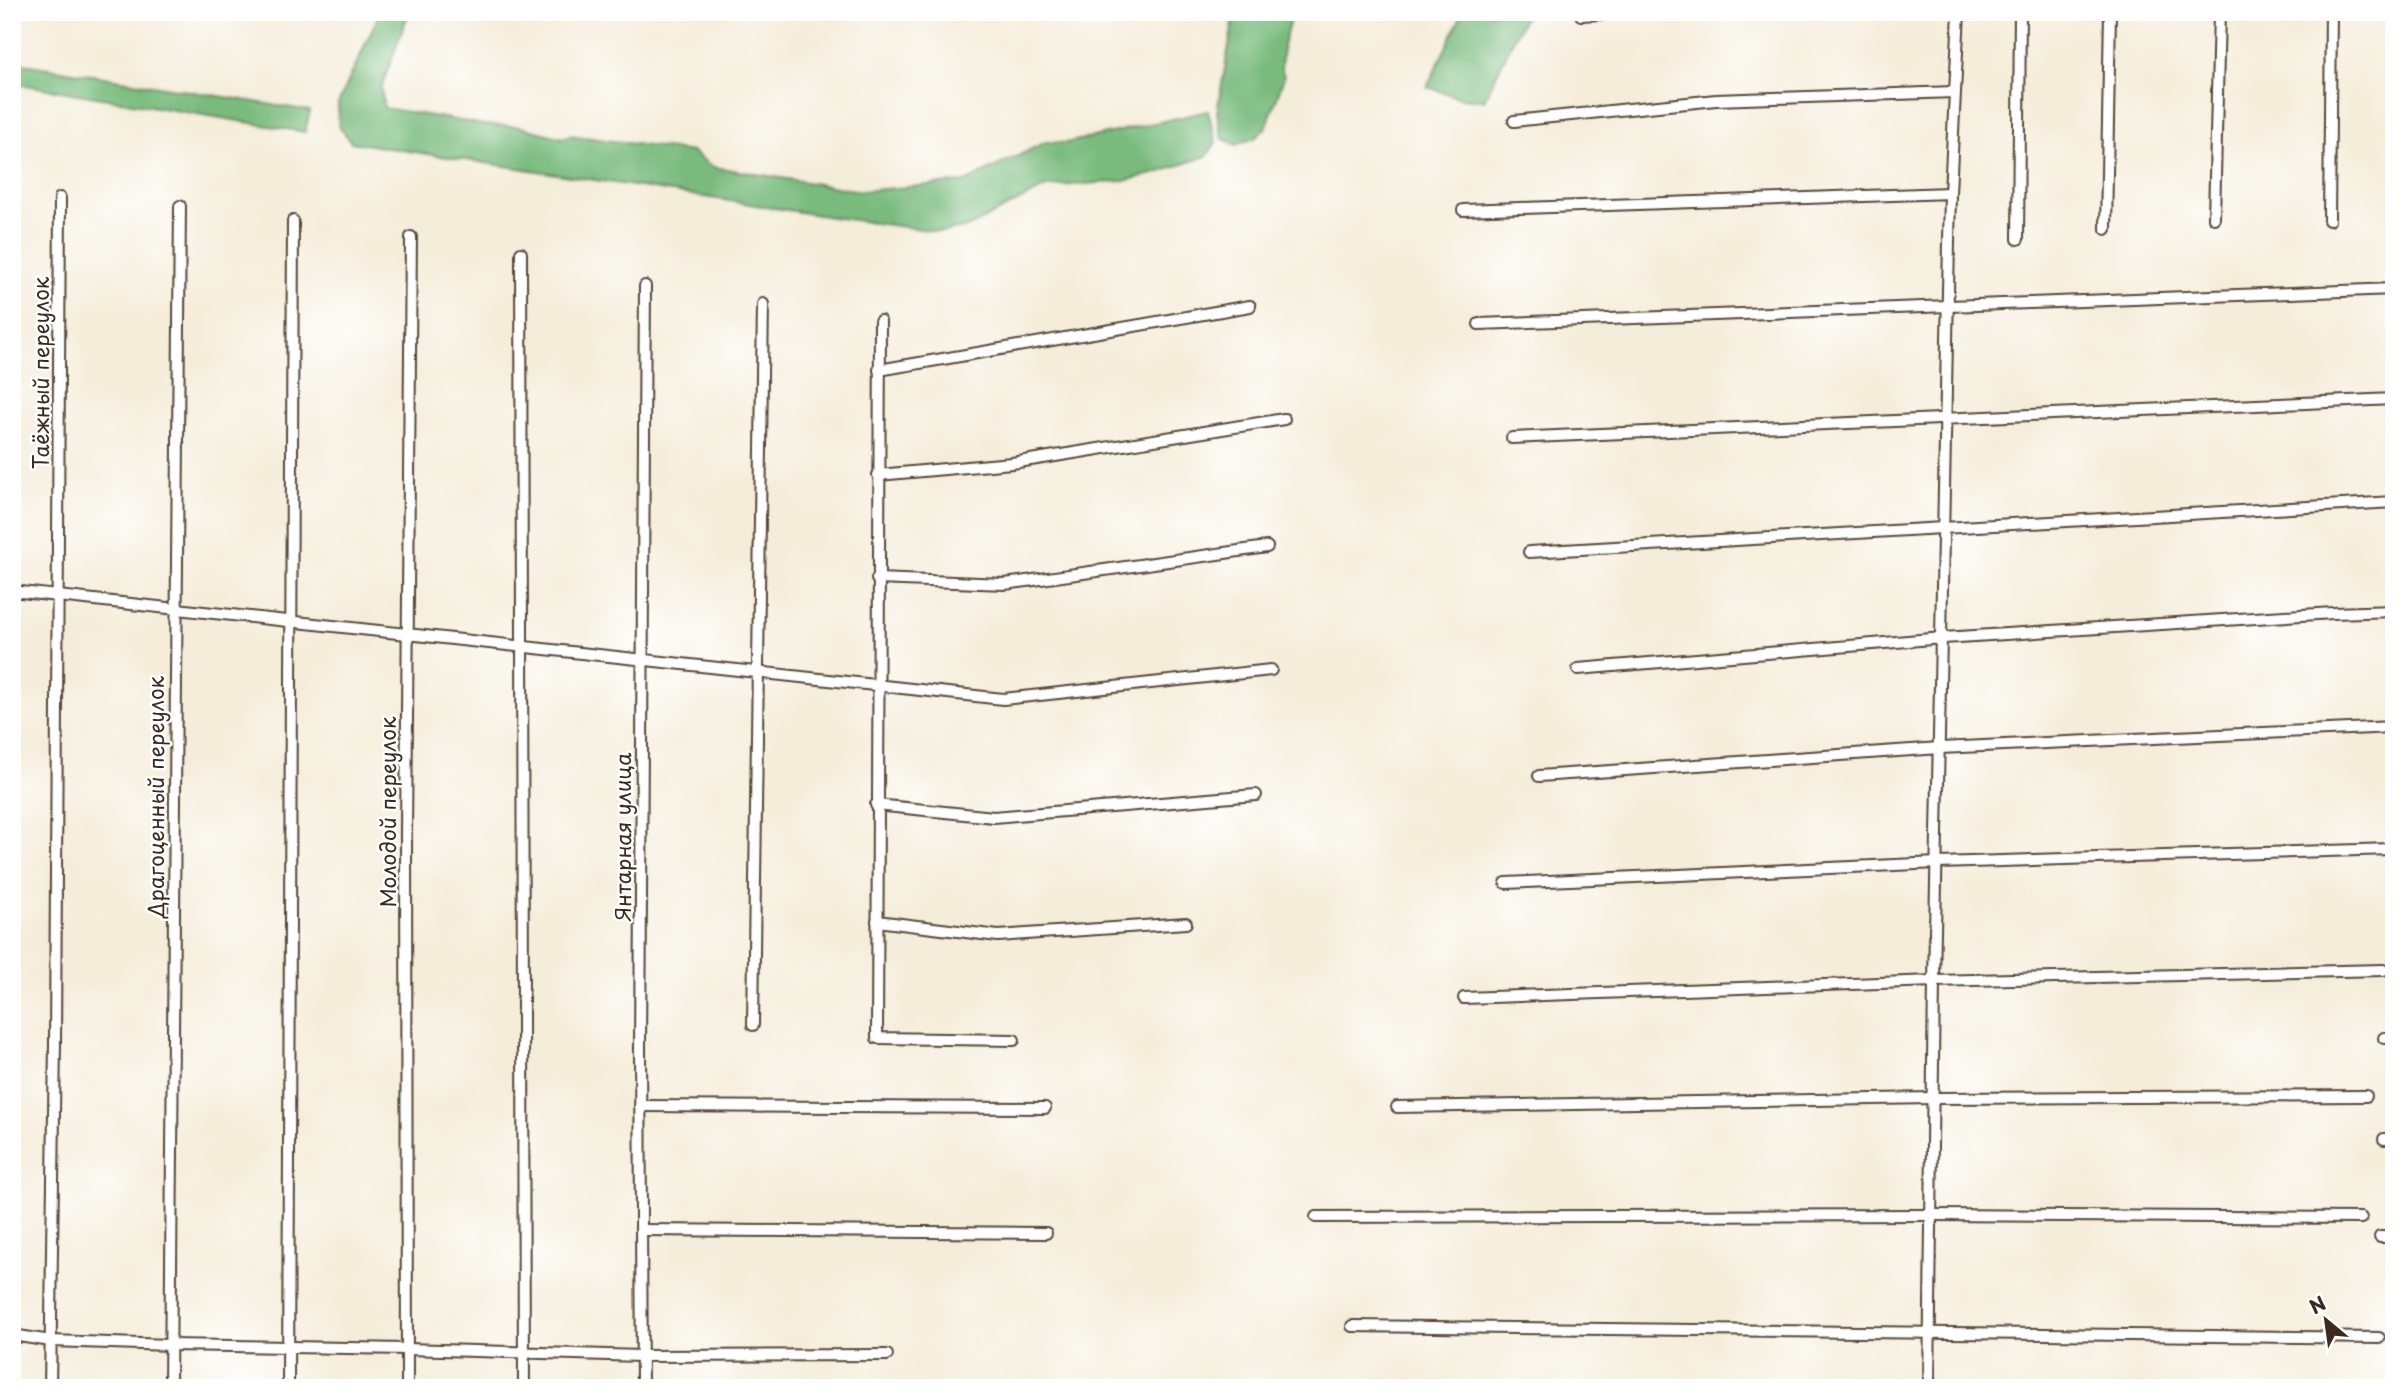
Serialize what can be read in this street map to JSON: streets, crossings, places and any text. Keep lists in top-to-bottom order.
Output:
{
  "streets": {
    "street": [
      "Таёжный переулок",
      "Драгоценный переулок",
      "Молодой переулок",
      "Янтарная улица"
    ]
  },
  "north": "top left"
}
